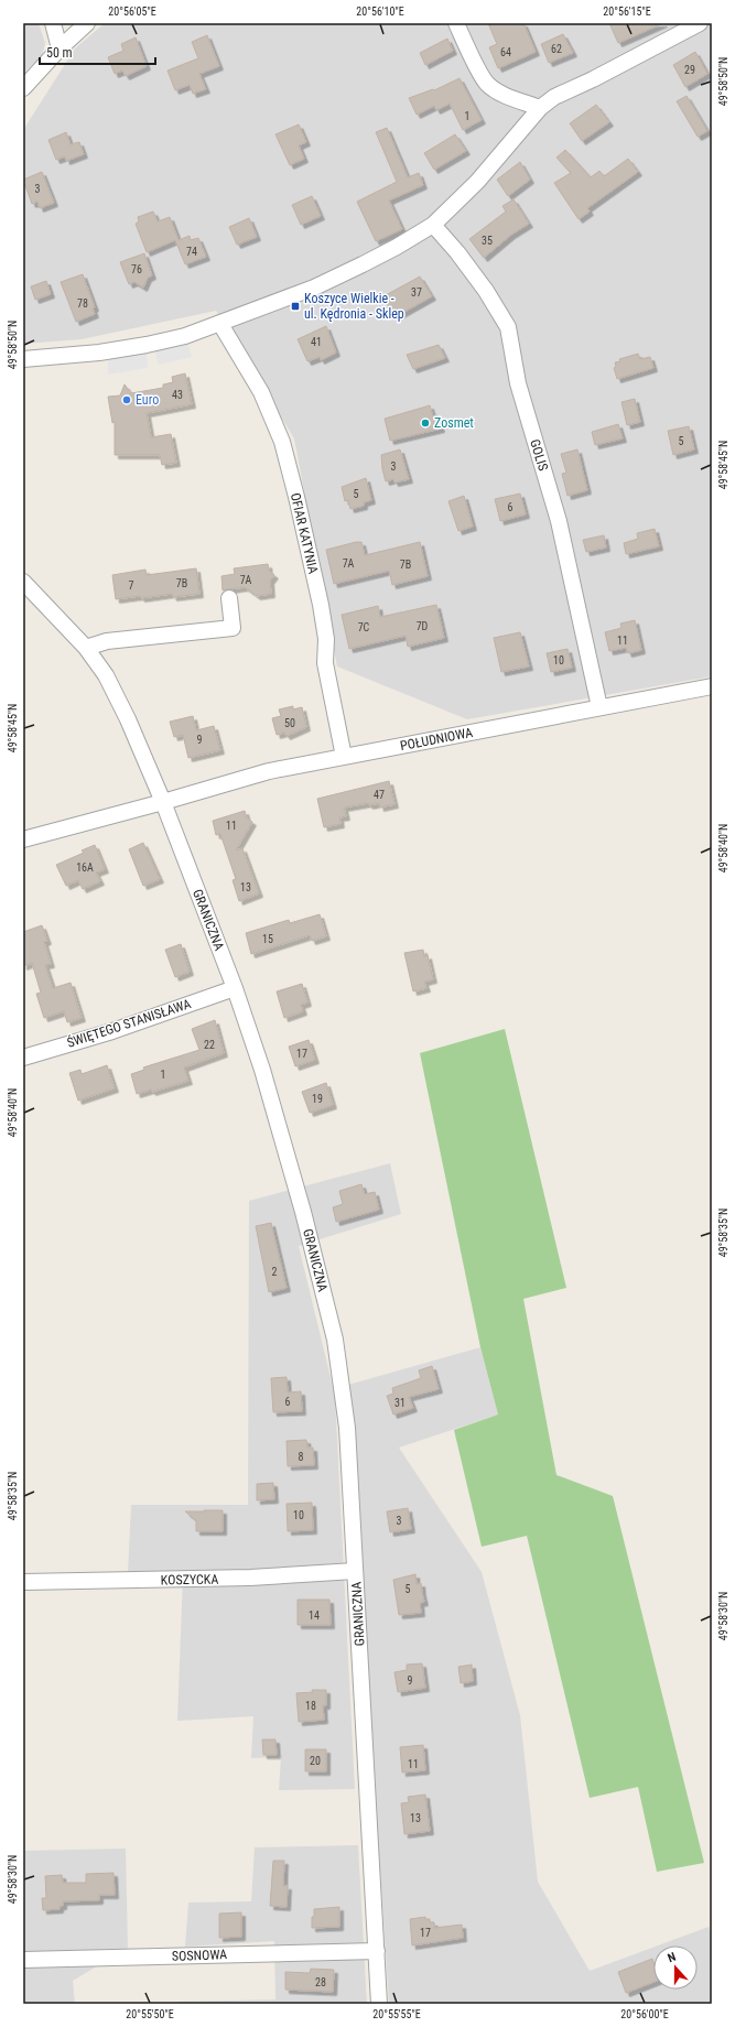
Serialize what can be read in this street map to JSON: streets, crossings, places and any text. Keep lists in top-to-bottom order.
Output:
{
  "streets": {
    "street": [
      "GOLIS",
      "OFIAR KATYNIA",
      "POŁUDNIOWA",
      "GRANICZNA",
      "ŚWIĘTEGO STANISŁAWA",
      "KOSZYCKA",
      "SOSNOWA"
    ]
  },
  "crossings": [
    ["GOLIS", "POŁUDNIOWA"],
    ["OFIAR KATYNIA", "POŁUDNIOWA"],
    ["POŁUDNIOWA", "GRANICZNA"],
    ["GRANICZNA", "ŚWIĘTEGO STANISŁAWA"],
    ["GRANICZNA", "KOSZYCKA"],
    ["GRANICZNA", "SOSNOWA"]
  ],
  "places": {
    "transit": ["Koszyce Wielkie - ul. Kędronia - Sklep"],
    "other": ["Euro", "Zosmet"]
  },
  "house_numbers": [
    "62",
    "64",
    "29",
    "1",
    "3",
    "35",
    "74",
    "76",
    "37",
    "78",
    "41",
    "43",
    "5",
    "3",
    "5",
    "6",
    "7A",
    "7B",
    "7A",
    "7B",
    "7",
    "7D",
    "7C",
    "11",
    "10",
    "50",
    "9",
    "47",
    "11",
    "16A",
    "13",
    "15",
    "22",
    "17",
    "1",
    "19",
    "2",
    "6",
    "31",
    "8",
    "10",
    "3",
    "5",
    "14",
    "9",
    "18",
    "20",
    "11",
    "13",
    "17",
    "28"
  ],
  "scale_bar": "50 m",
  "north": "top",
  "coordinates": [
    "20°56'05\"E",
    "20°56'10\"E",
    "20°56'15\"E",
    "49°58'50\"N",
    "49°58'45\"N",
    "49°58'40\"N",
    "49°58'35\"N",
    "49°58'30\"N",
    "20°55'50\"E",
    "20°55'55\"E",
    "20°56'00\"E"
  ]
}
